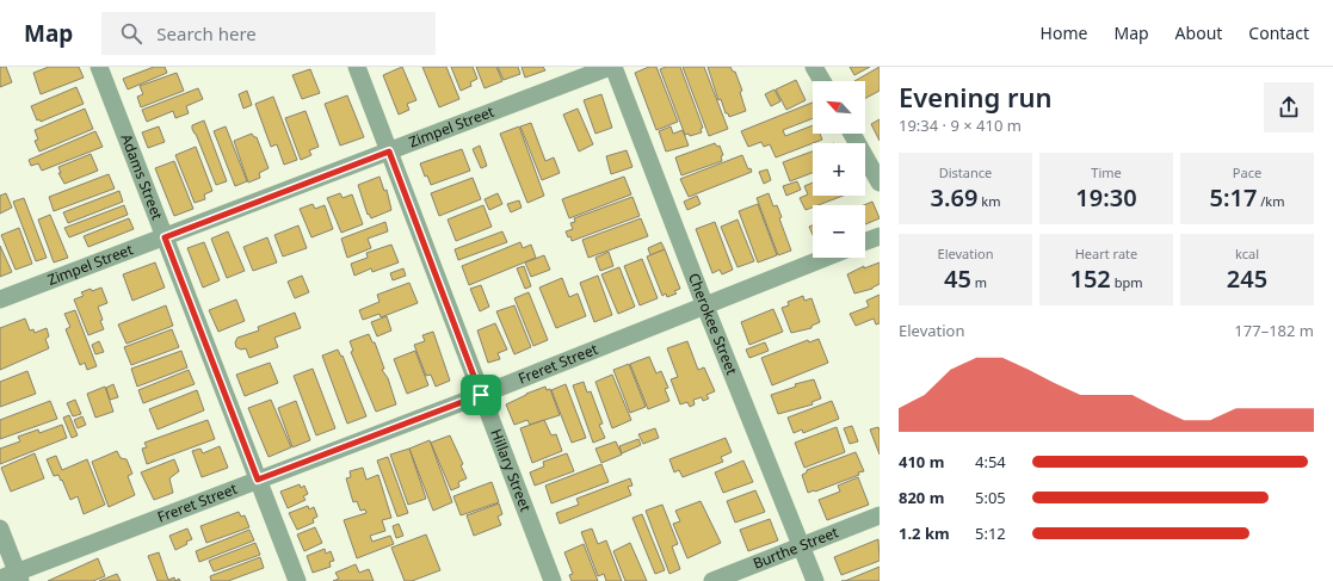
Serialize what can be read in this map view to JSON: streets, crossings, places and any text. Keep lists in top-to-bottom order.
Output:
{
  "streets": {
    "street": [
      "Zimpel Street",
      "Adams Street",
      "Cherokee Street",
      "Freret Street",
      "Hillary Street",
      "Burthe Street"
    ]
  },
  "crossings": [
    ["Zimpel Street", "Adams Street"],
    ["Zimpel Street", "Cherokee Street"],
    ["Zimpel Street", "Hillary Street"],
    ["Adams Street", "Freret Street"],
    ["Cherokee Street", "Freret Street"],
    ["Cherokee Street", "Burthe Street"],
    ["Freret Street", "Hillary Street"]
  ],
  "north": "top left",
  "page": {
    "header": "Map",
    "search": "Search here",
    "nav": [
      "Home",
      "Map",
      "About",
      "Contact"
    ],
    "heading": ["Evening run", "19:34 · 9 × 410 m"],
    "map_buttons": ["+", "−"],
    "stats": [
      ["Distance", "3.69 km"],
      ["Time", "19:30"],
      ["Pace", "5:17 /km"],
      ["Elevation", "45 m"],
      ["Heart rate", "152 bpm"],
      ["kcal", "245"]
    ],
    "chart": ["Elevation", "177–182 m"],
    "list": [
      {
        "name": "410 m",
        "note": "4:54"
      },
      {
        "name": "820 m",
        "note": "5:05"
      },
      {
        "name": "1.2 km",
        "note": "5:12"
      }
    ]
  }
}
